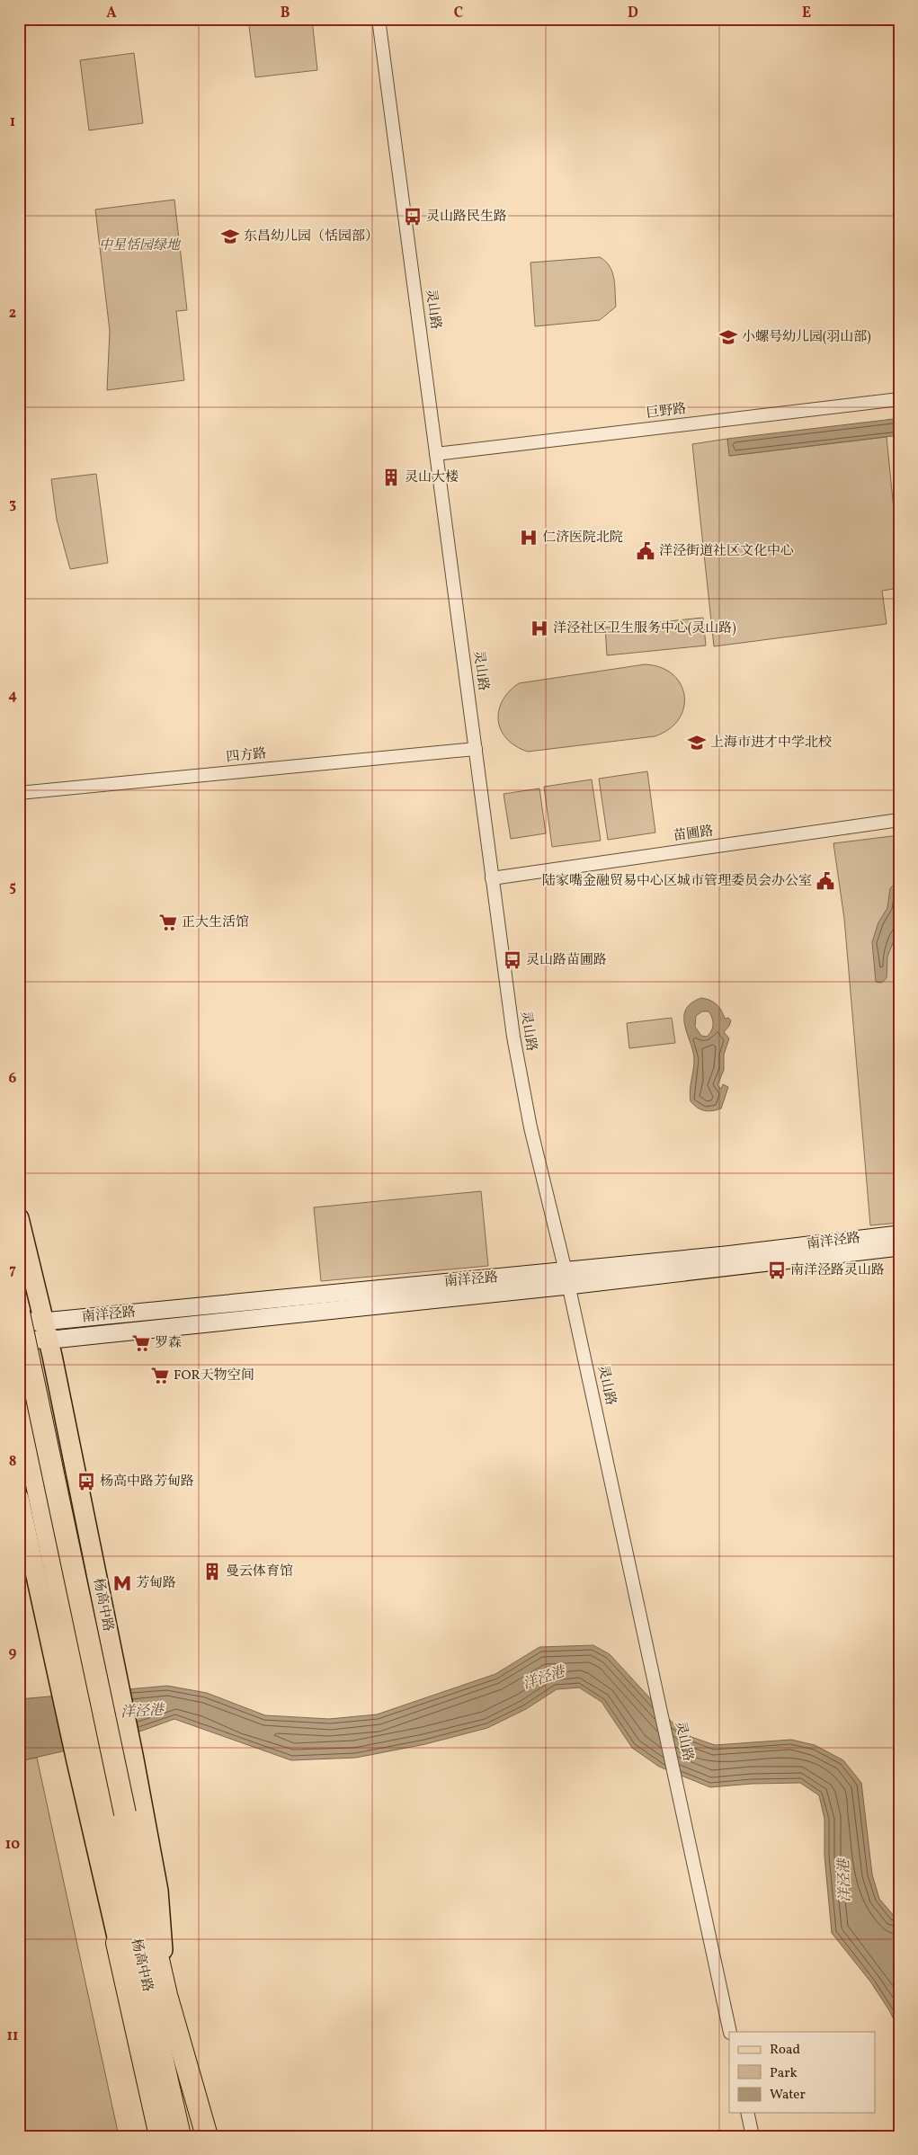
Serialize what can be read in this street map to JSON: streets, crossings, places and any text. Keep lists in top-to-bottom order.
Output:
{
  "streets": {
    "highway": ["杨高中路"],
    "main road": ["南洋泾路"],
    "street": [
      "灵山路",
      "巨野路",
      "四方路",
      "苗圃路"
    ]
  },
  "crossings": [
    ["灵山路", "巨野路"],
    ["灵山路", "四方路"],
    ["灵山路", "苗圃路"],
    ["灵山路", "南洋泾路"],
    ["南洋泾路", "杨高中路"]
  ],
  "water": ["洋泾港"],
  "parks": ["中星恬园绿地"],
  "places": {
    "bus stop": [
      "灵山路民生路",
      "灵山路苗圃路",
      "南洋泾路灵山路",
      "杨高中路芳甸路"
    ],
    "school or university": ["东昌幼儿园（恬园部）", "小螺号幼儿园(羽山部)", "上海市进才中学北校"],
    "building": ["灵山大楼", "曼云体育馆"],
    "hospital": ["仁济医院北院", "洋泾社区卫生服务中心(灵山路)"],
    "public building": ["洋泾街道社区文化中心", "陆家嘴金融贸易中心区城市管理委员会办公室"],
    "supermarket": ["正大生活馆", "罗森", "FOR天物空间"],
    "metro station": ["芳甸路"]
  },
  "legend": ["Road", "Park", "Water"],
  "grid": {
    "columns": [
      "A",
      "B",
      "C",
      "D",
      "E"
    ],
    "rows": [
      "1",
      "2",
      "3",
      "4",
      "5",
      "6",
      "7",
      "8",
      "9",
      "10",
      "11"
    ]
  }
}
